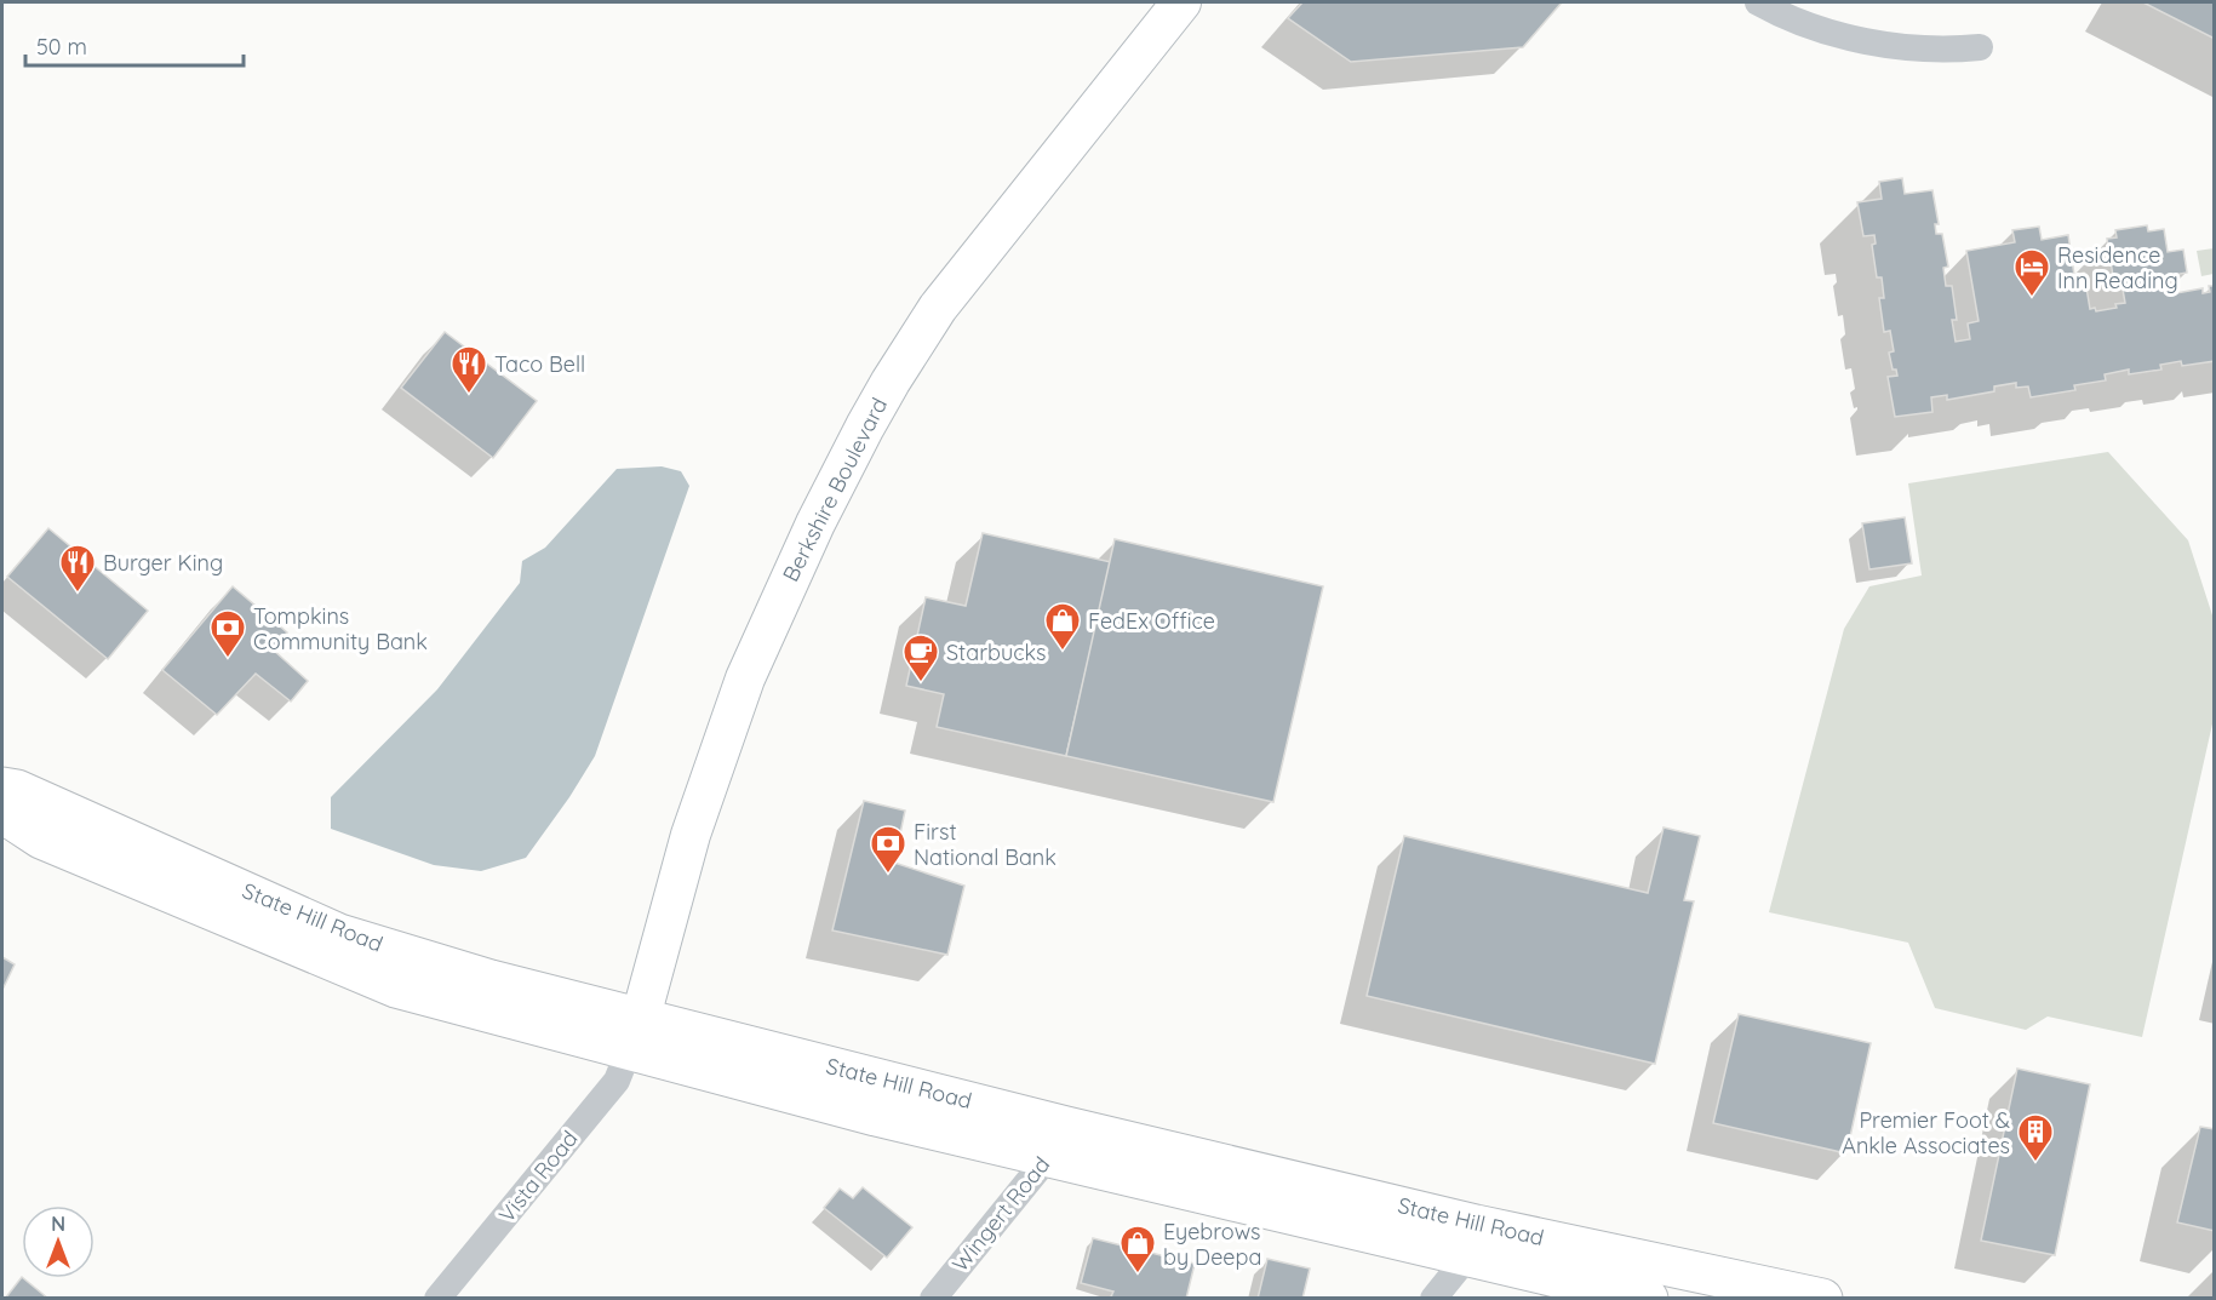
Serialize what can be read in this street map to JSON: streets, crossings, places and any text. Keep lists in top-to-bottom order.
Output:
{
  "streets": {
    "main road": ["Berkshire Boulevard", "State Hill Road"],
    "street": ["Vista Road", "Wingert Road"]
  },
  "crossings": [
    ["Berkshire Boulevard", "State Hill Road"],
    ["Berkshire Boulevard", "Vista Road"],
    ["State Hill Road", "Vista Road"],
    ["State Hill Road", "Wingert Road"]
  ],
  "places": {
    "hotel": ["Residence Inn Reading"],
    "restaurant": ["Taco Bell", "Burger King"],
    "shop": ["FedEx Office", "Eyebrows by Deepa"],
    "bank": ["Tompkins Community Bank", "First National Bank"],
    "cafe": ["Starbucks"],
    "building": ["Premier Foot & Ankle Associates"]
  },
  "scale_bar": "50 m",
  "north": "top"
}
